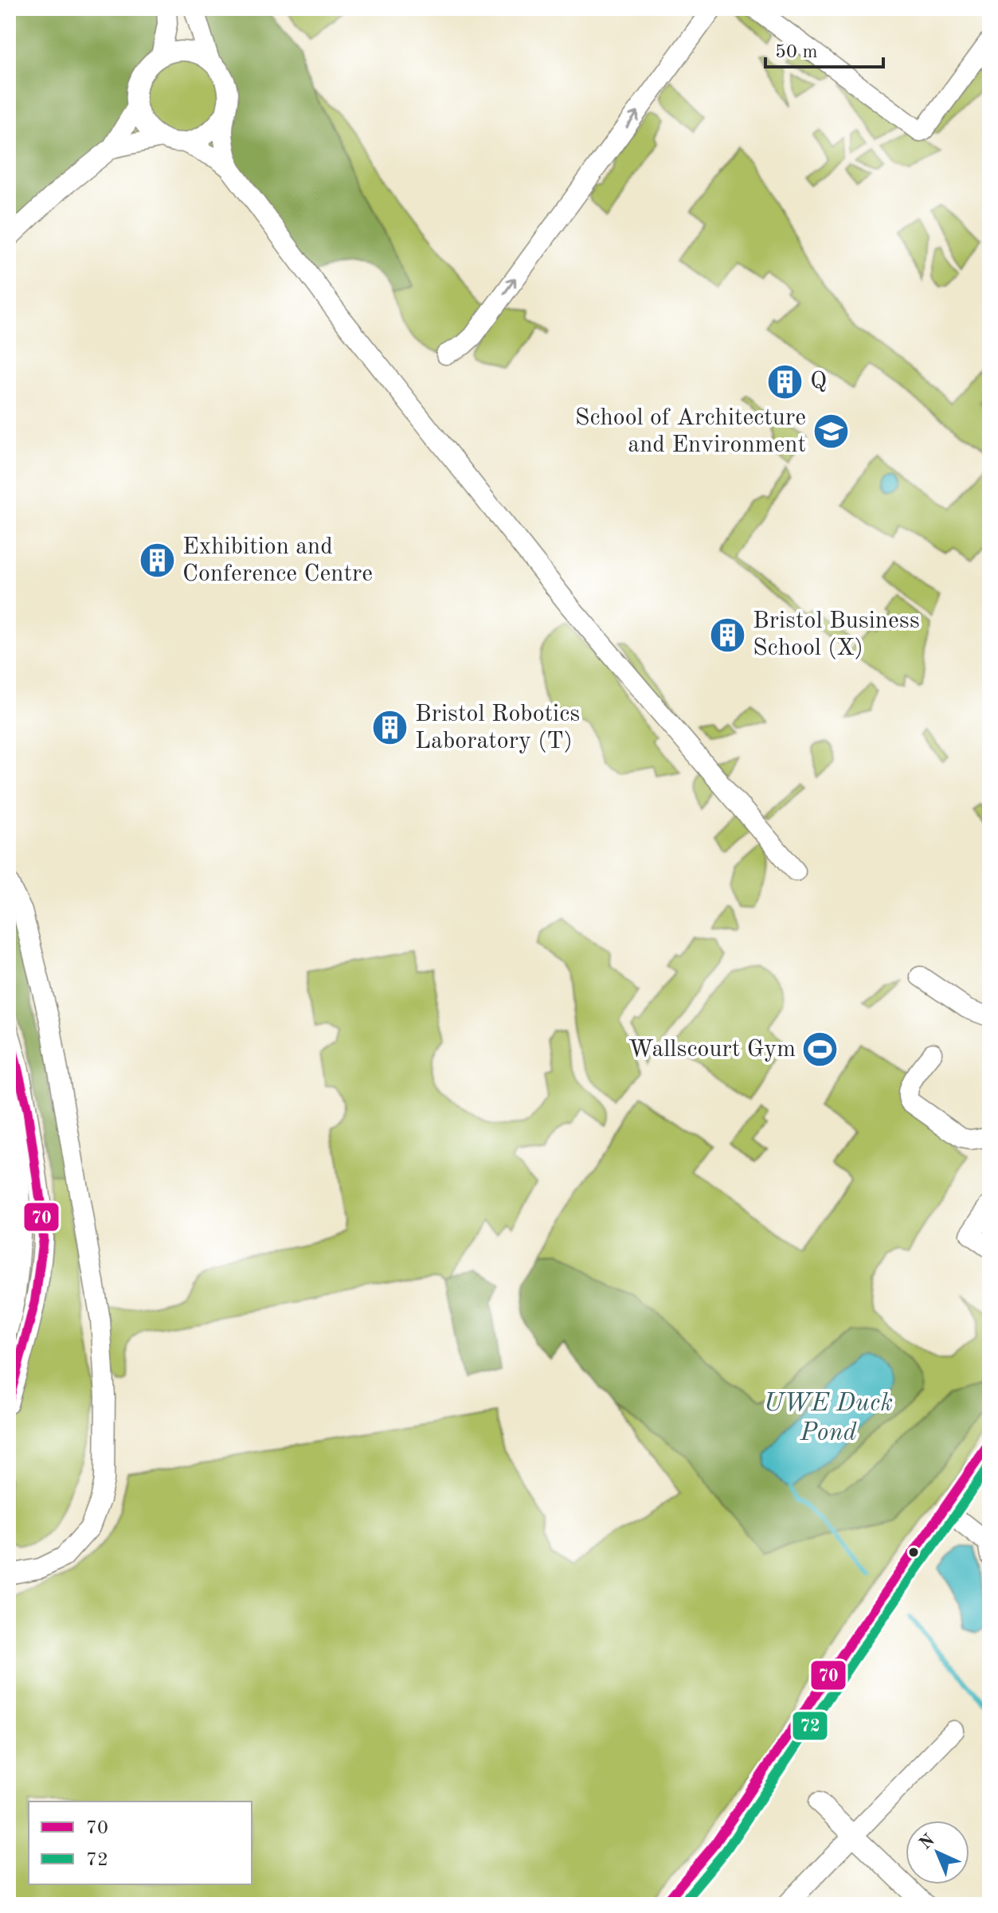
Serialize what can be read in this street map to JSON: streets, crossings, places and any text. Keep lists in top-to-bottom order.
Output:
{
  "water": ["UWE Duck Pond"],
  "places": {
    "building": [
      "Q",
      "Exhibition and Conference Centre",
      "Bristol Business School (X)",
      "Bristol Robotics Laboratory (T)"
    ],
    "school or university": ["School of Architecture and Environment"],
    "sports": ["Wallscourt Gym"]
  },
  "lines": ["transit line 70", "transit line 72"],
  "legend": ["70", "72"],
  "scale_bar": "50 m",
  "north": "top left"
}
